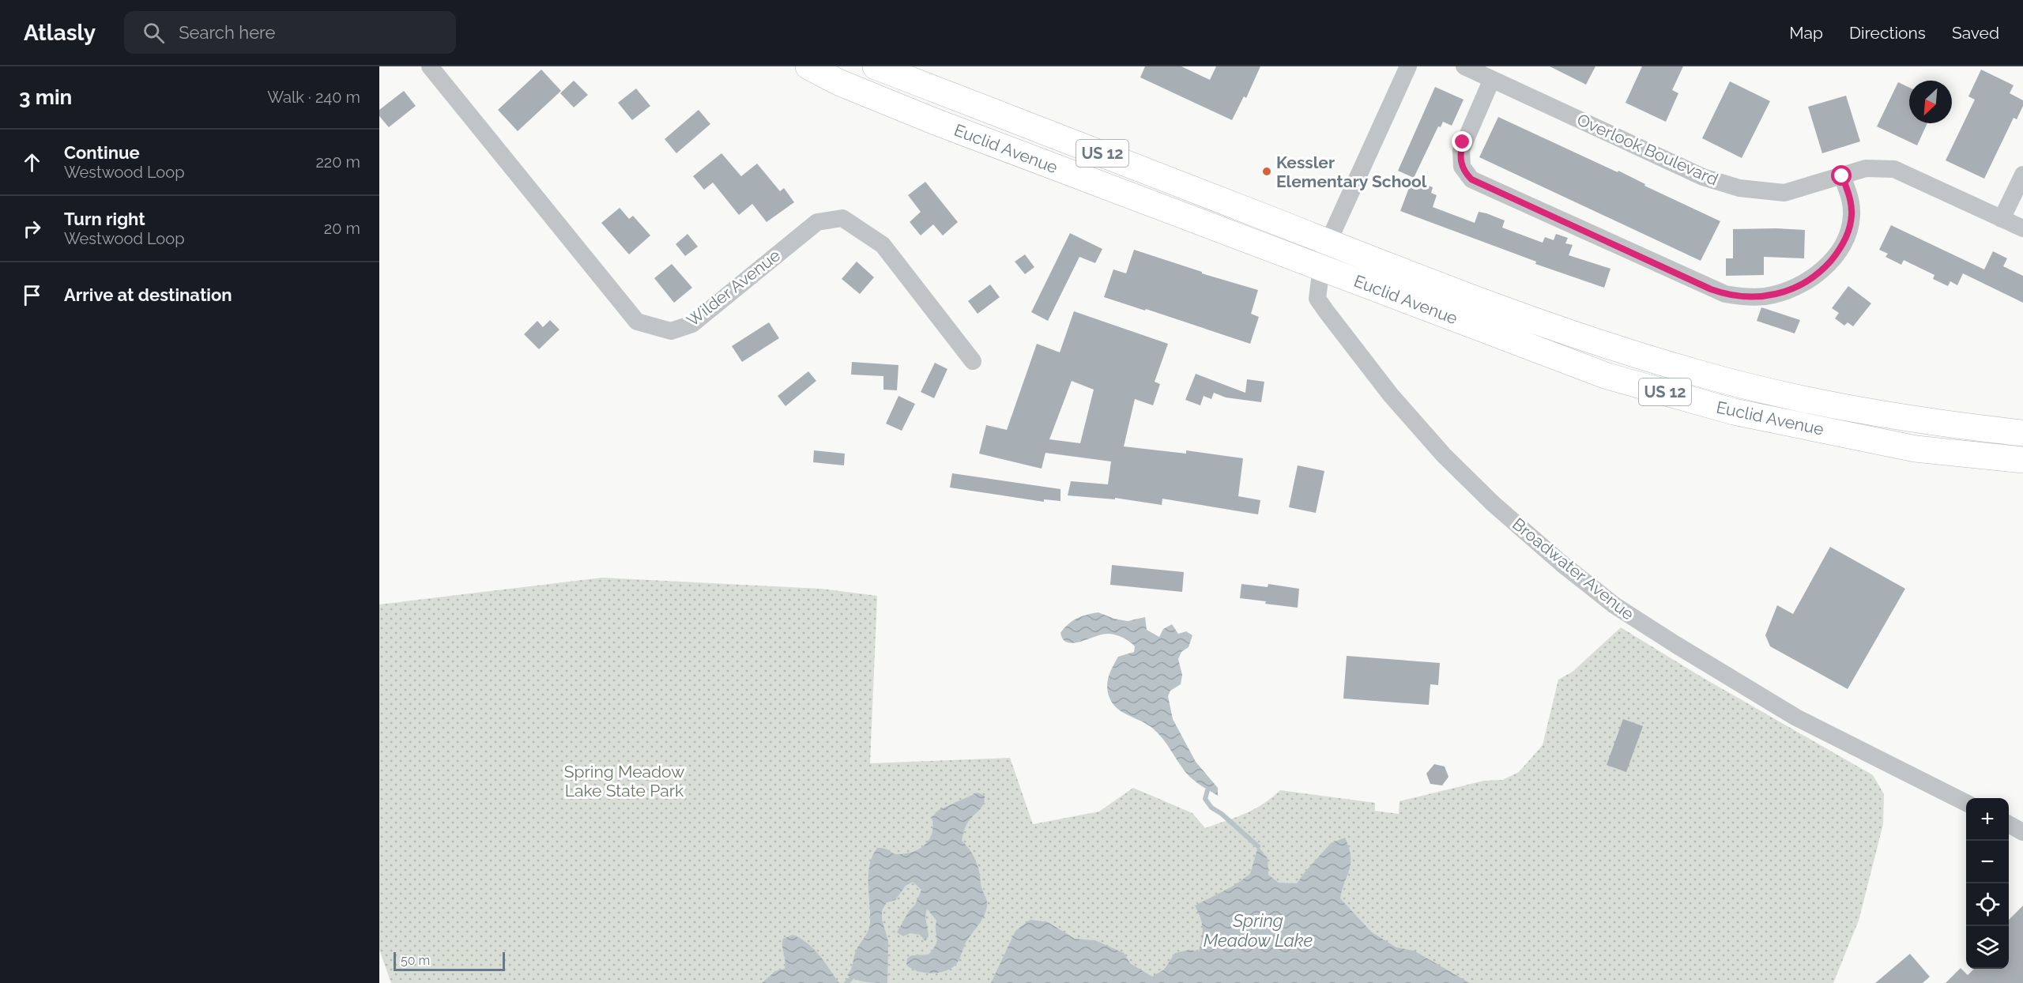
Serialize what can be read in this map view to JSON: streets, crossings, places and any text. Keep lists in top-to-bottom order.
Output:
{
  "streets": {
    "highway": ["Euclid Avenue", "US 12"],
    "street": ["Overlook Boulevard", "Wilder Avenue", "Broadwater Avenue"]
  },
  "crossings": [
    ["Euclid Avenue", "Broadwater Avenue"]
  ],
  "water": ["Spring Meadow Lake"],
  "parks": ["Spring Meadow Lake State Park"],
  "places": ["Kessler Elementary School"],
  "scale_bar": "50 m",
  "north": "bottom left",
  "page": {
    "header": "Atlasly",
    "search": "Search here",
    "nav": ["Map", "Directions", "Saved"],
    "heading": ["3 min", "Walk · 240 m"],
    "list": [
      ["Continue", "Westwood Loop", "220 m"],
      ["Turn right", "Westwood Loop", "20 m"],
      "Arrive at destination"
    ],
    "map_buttons": ["+", "−"],
    "scale": "50 m"
  }
}
